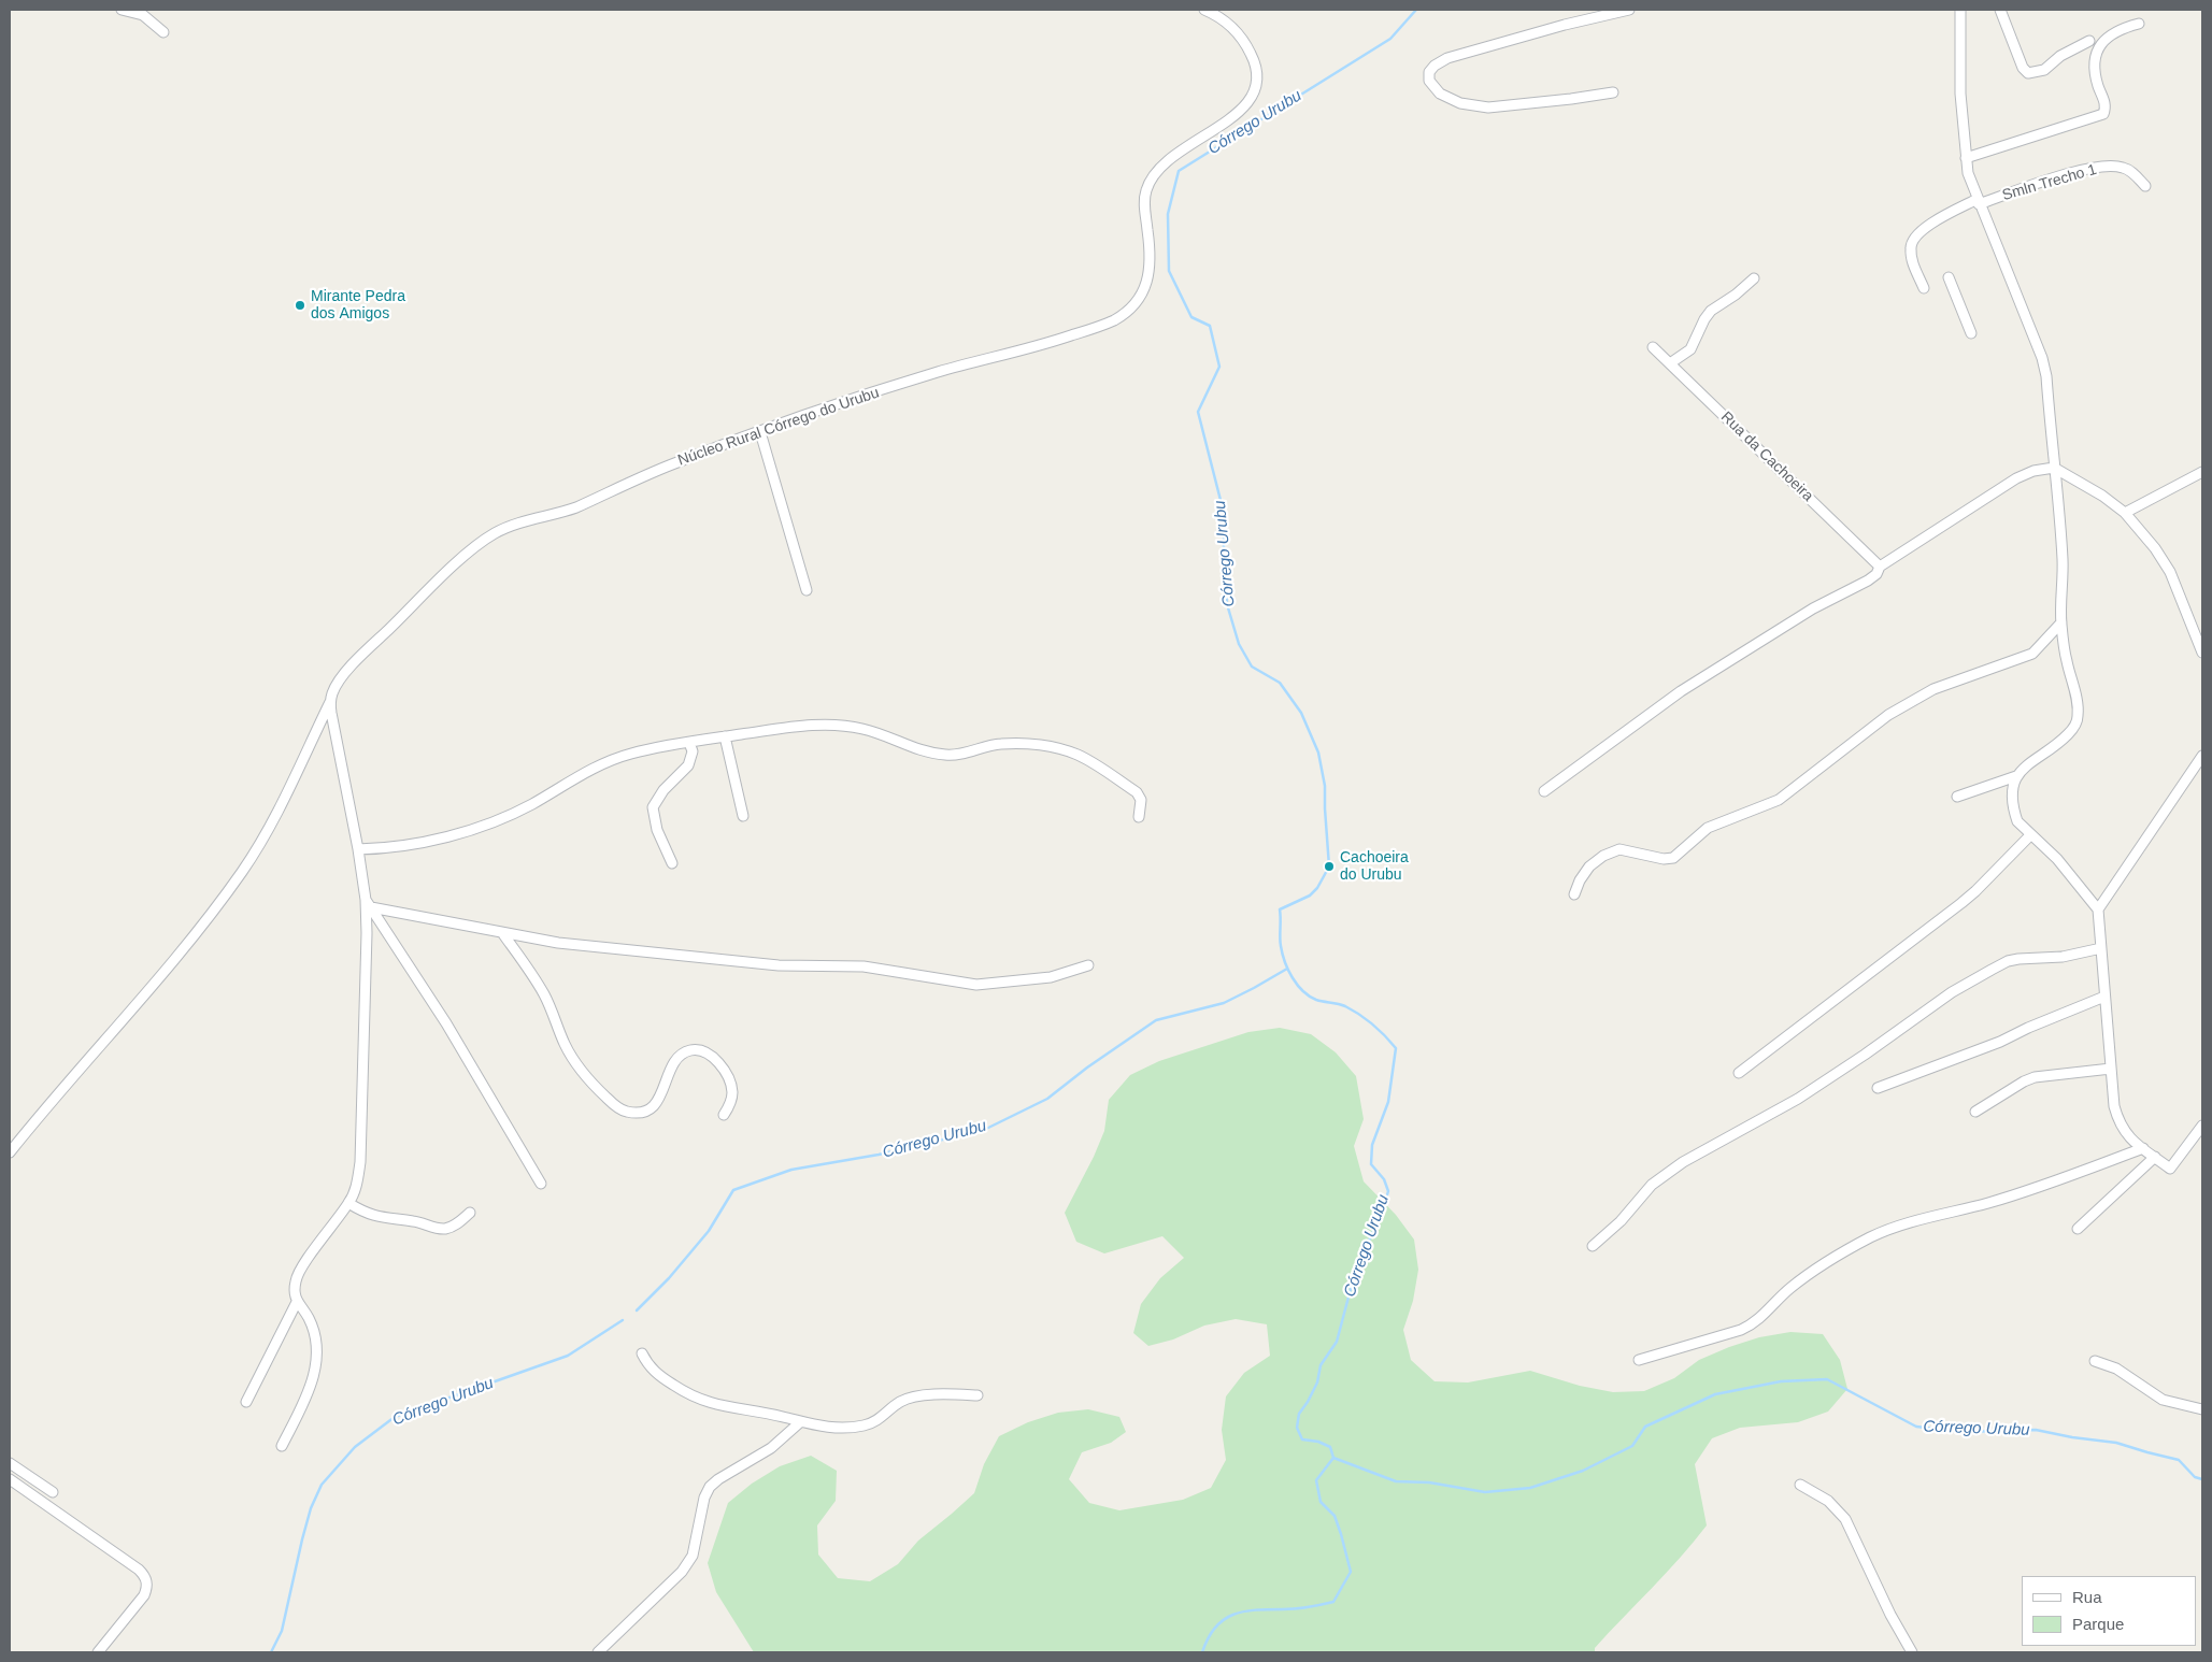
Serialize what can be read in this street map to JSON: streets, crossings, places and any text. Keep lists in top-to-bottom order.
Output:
{
  "streets": {
    "street": ["Smln Trecho 1", "Núcleo Rural Córrego do Urubu", "Rua da Cachoeira"]
  },
  "water": ["Córrego Urubu"],
  "places": ["Mirante Pedra dos Amigos", "Cachoeira do Urubu"],
  "legend": ["Rua", "Parque"]
}
